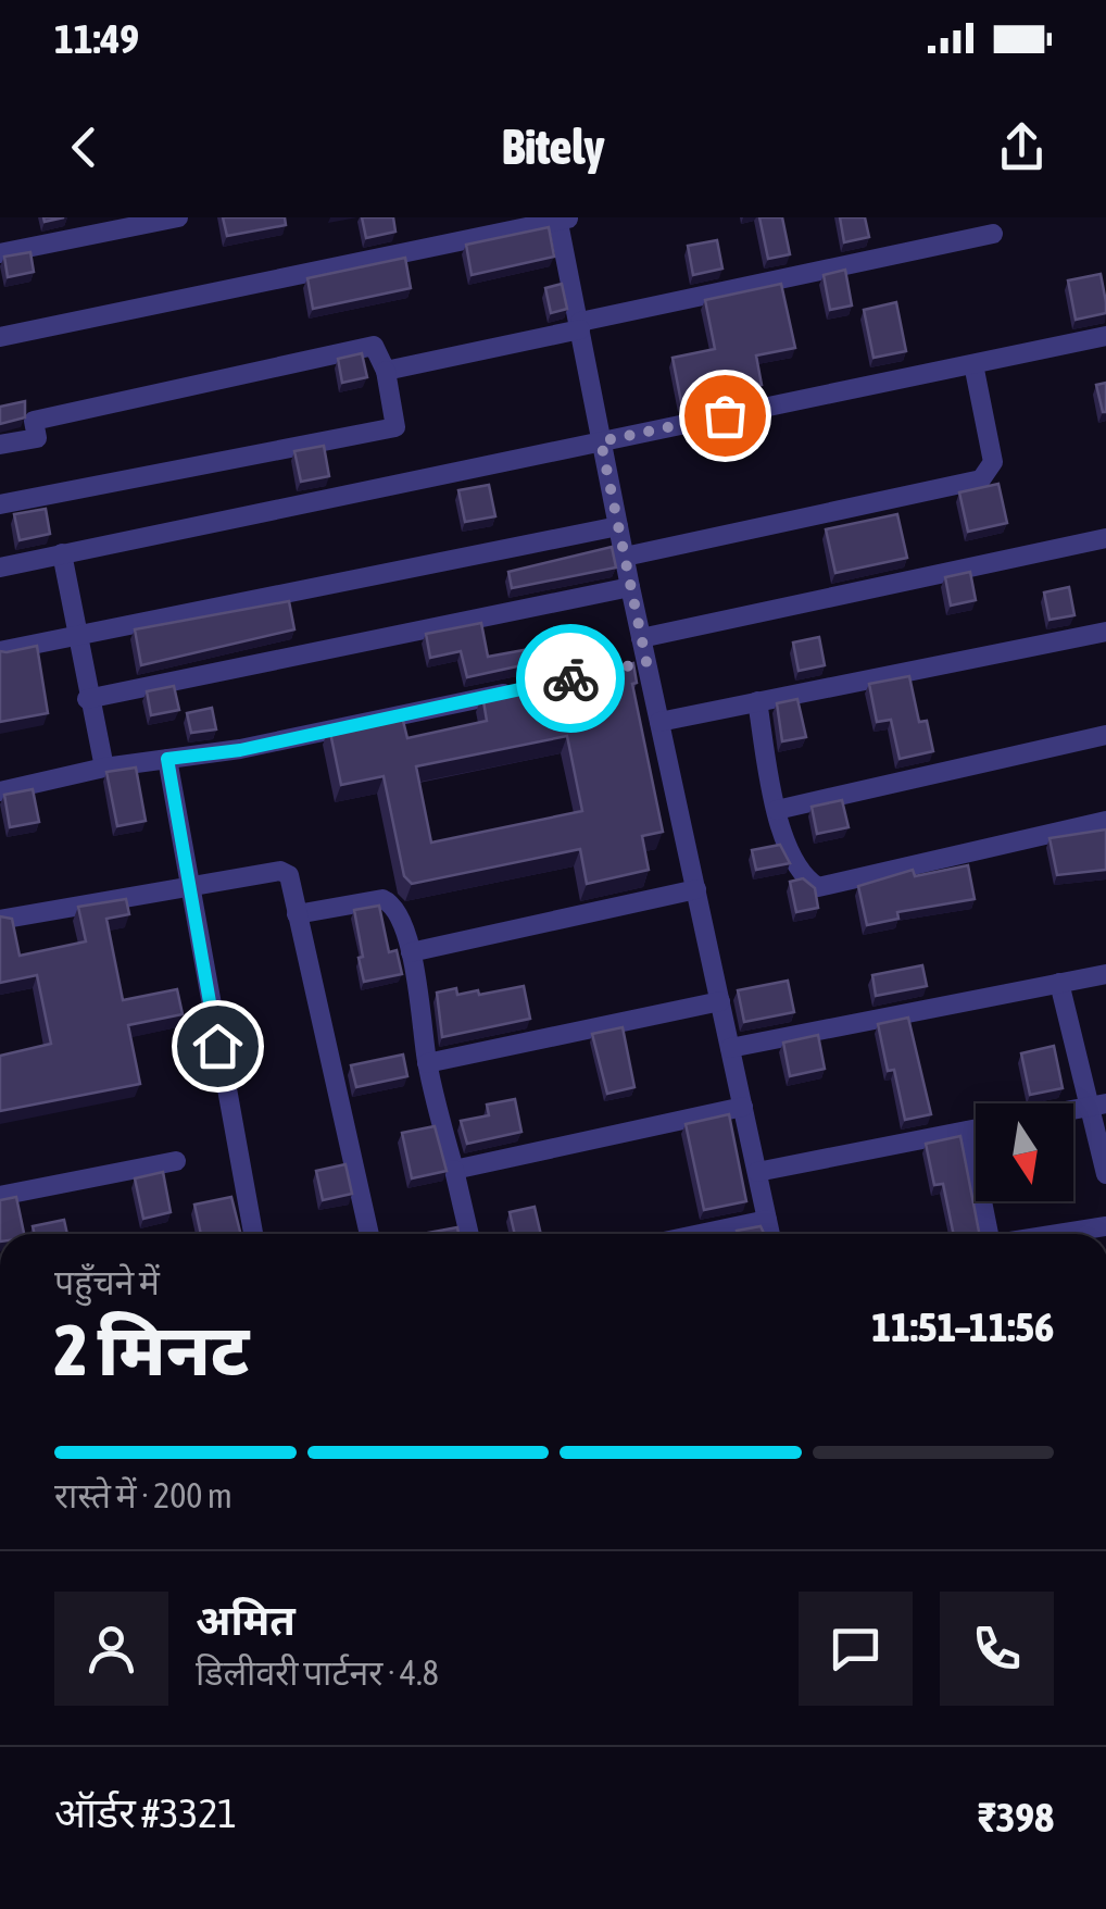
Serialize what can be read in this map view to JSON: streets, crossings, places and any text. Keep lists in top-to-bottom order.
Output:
{
  "north": "bottom",
  "page": {
    "status": "11:49",
    "header": "Bitely",
    "heading": ["2 मिनट", "पहुँचने में", "11:51–11:56"],
    "panel": [
      "अमित",
      "डिलीवरी पार्टनर · 4.8",
      "ऑर्डर #3321",
      "₹398"
    ],
    "bar": "रास्ते में · 200 m"
  }
}
